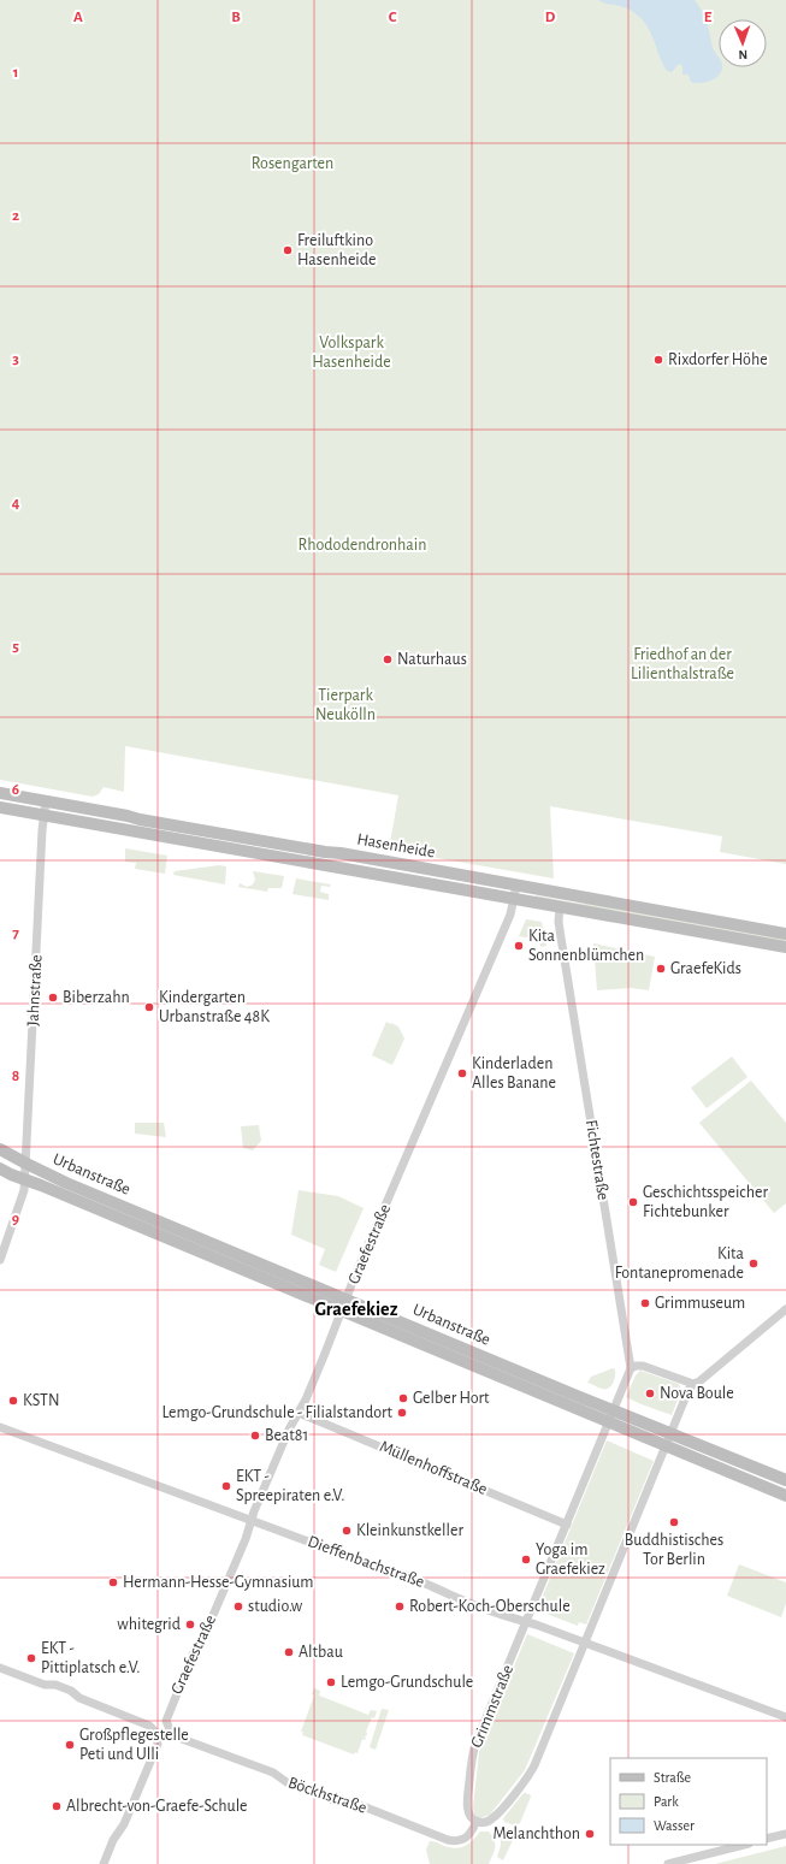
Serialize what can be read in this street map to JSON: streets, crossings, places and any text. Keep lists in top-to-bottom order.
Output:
{
  "streets": {
    "main road": ["Hasenheide", "Urbanstraße"],
    "street": [
      "Jahnstraße",
      "Fichtestraße",
      "Graefestraße",
      "Müllenhoffstraße",
      "Dieffenbachstraße",
      "Grimmstraße",
      "Böckhstraße"
    ]
  },
  "crossings": [
    ["Hasenheide", "Jahnstraße"],
    ["Hasenheide", "Fichtestraße"],
    ["Hasenheide", "Graefestraße"],
    ["Jahnstraße", "Urbanstraße"],
    ["Urbanstraße", "Graefestraße"],
    ["Urbanstraße", "Grimmstraße"],
    ["Graefestraße", "Müllenhoffstraße"],
    ["Graefestraße", "Dieffenbachstraße"],
    ["Graefestraße", "Böckhstraße"],
    ["Müllenhoffstraße", "Grimmstraße"],
    ["Dieffenbachstraße", "Grimmstraße"],
    ["Grimmstraße", "Böckhstraße"]
  ],
  "districts": ["Graefekiez"],
  "parks": [
    "Rosengarten",
    "Volkspark Hasenheide",
    "Rhododendronhain",
    "Friedhof an der Lilienthalstraße",
    "Tierpark Neukölln"
  ],
  "places": [
    "Freiluftkino Hasenheide",
    "Rixdorfer Höhe",
    "Naturhaus",
    "Kita Sonnenblümchen",
    "GraefeKids",
    "Biberzahn",
    "Kindergarten Urbanstraße 48K",
    "Kinderladen Alles Banane",
    "Geschichtsspeicher Fichtebunker",
    "Kita Fontanepromenade",
    "Grimmuseum",
    "Nova Boule",
    "Gelber Hort",
    "KSTN",
    "Lemgo-Grundschule - Filialstandort",
    "Beat81",
    "EKT - Spreepiraten e.V.",
    "Buddhistisches Tor Berlin",
    "Kleinkunstkeller",
    "Yoga im Graefekiez",
    "Hermann-Hesse-Gymnasium",
    "studio.w",
    "Robert-Koch-Oberschule",
    "whitegrid",
    "Altbau",
    "EKT - Pittiplatsch e.V.",
    "Lemgo-Grundschule",
    "Großpflegestelle Peti und Ulli",
    "Albrecht-von-Graefe-Schule",
    "Melanchthon"
  ],
  "legend": ["Straße", "Park", "Wasser"],
  "north": "bottom",
  "grid": {
    "columns": [
      "A",
      "B",
      "C",
      "D",
      "E"
    ],
    "rows": [
      "1",
      "2",
      "3",
      "4",
      "5",
      "6",
      "7",
      "8",
      "9"
    ]
  }
}
